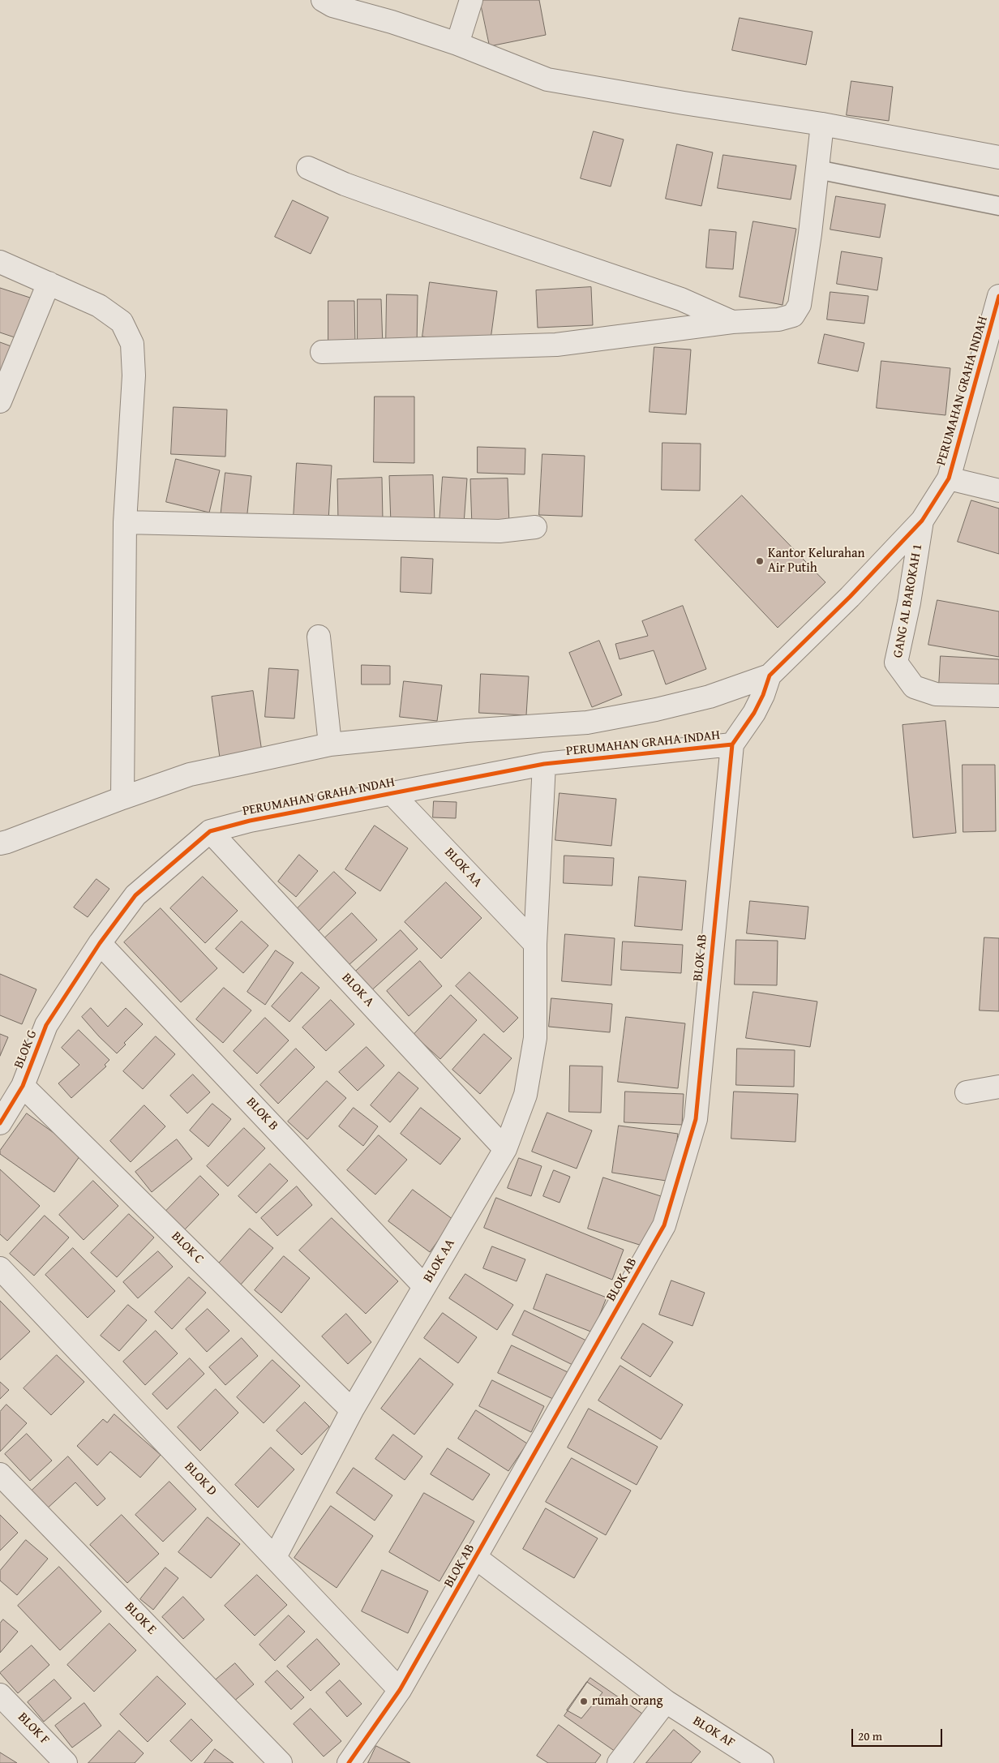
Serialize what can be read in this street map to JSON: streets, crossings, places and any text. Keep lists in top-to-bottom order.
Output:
{
  "streets": {
    "street": [
      "PERUMAHAN GRAHA INDAH",
      "GANG AL BAROKAH 1",
      "BLOK AA",
      "BLOK AB",
      "BLOK A",
      "BLOK G",
      "BLOK B",
      "BLOK C",
      "BLOK D",
      "BLOK E",
      "BLOK F",
      "BLOK AF"
    ]
  },
  "crossings": [
    ["PERUMAHAN GRAHA INDAH", "GANG AL BAROKAH 1"],
    ["PERUMAHAN GRAHA INDAH", "BLOK AA"],
    ["PERUMAHAN GRAHA INDAH", "BLOK AB"],
    ["PERUMAHAN GRAHA INDAH", "BLOK A"],
    ["PERUMAHAN GRAHA INDAH", "BLOK G"],
    ["PERUMAHAN GRAHA INDAH", "BLOK B"],
    ["BLOK AA", "BLOK A"],
    ["BLOK AA", "BLOK B"],
    ["BLOK AA", "BLOK C"],
    ["BLOK AA", "BLOK D"],
    ["BLOK AB", "BLOK D"],
    ["BLOK AB", "BLOK AF"],
    ["BLOK G", "BLOK B"],
    ["BLOK G", "BLOK C"]
  ],
  "places": ["Kantor Kelurahan Air Putih", "rumah orang"],
  "scale_bar": "20 m"
}
